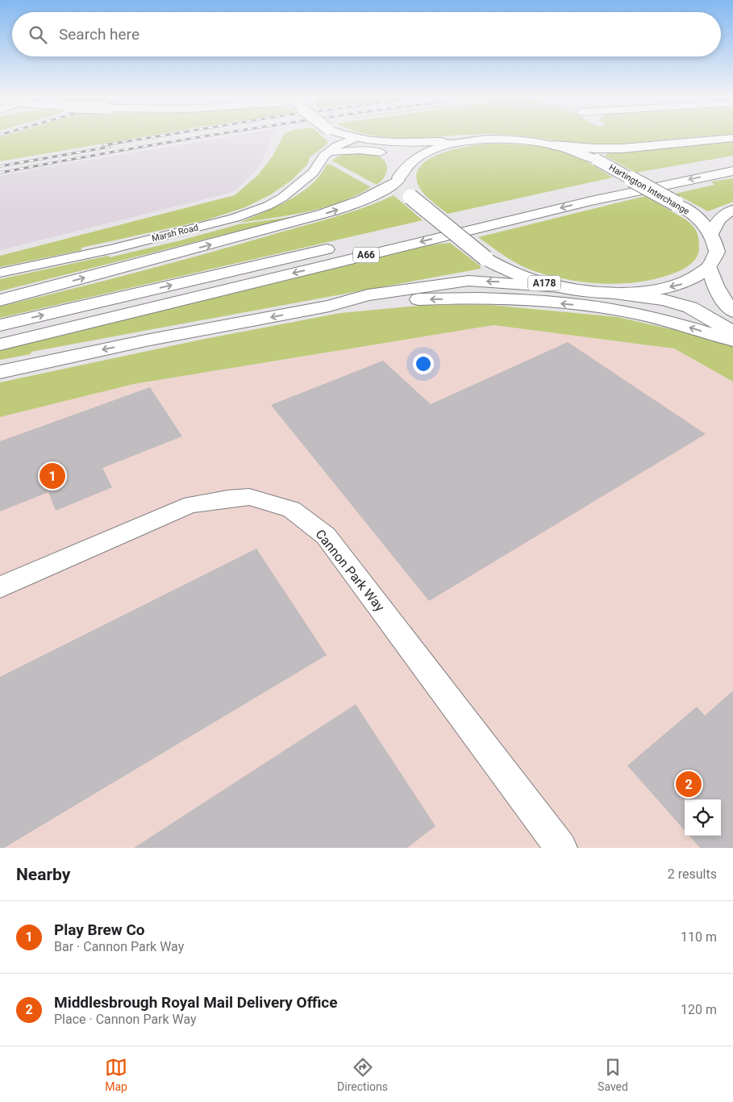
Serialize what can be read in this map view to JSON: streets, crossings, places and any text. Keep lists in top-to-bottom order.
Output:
{
  "streets": {
    "main road": ["Hartington Interchange", "A66", "A178"],
    "street": ["Marsh Road", "Cannon Park Way"]
  },
  "crossings": [
    ["Hartington Interchange", "A178"],
    ["Marsh Road", "A178"]
  ],
  "page": {
    "search": "Search here",
    "pins": ["1", "2"],
    "heading": ["Nearby", "2 results"],
    "list": [
      {
        "mark": "1",
        "name": "Play Brew Co",
        "note": "Bar · Cannon Park Way",
        "value": "110 m"
      },
      {
        "mark": "2",
        "name": "Middlesbrough Royal Mail Delivery Office",
        "note": "Place · Cannon Park Way",
        "value": "120 m"
      }
    ],
    "nav": ["Map", "Directions", "Saved"]
  }
}
